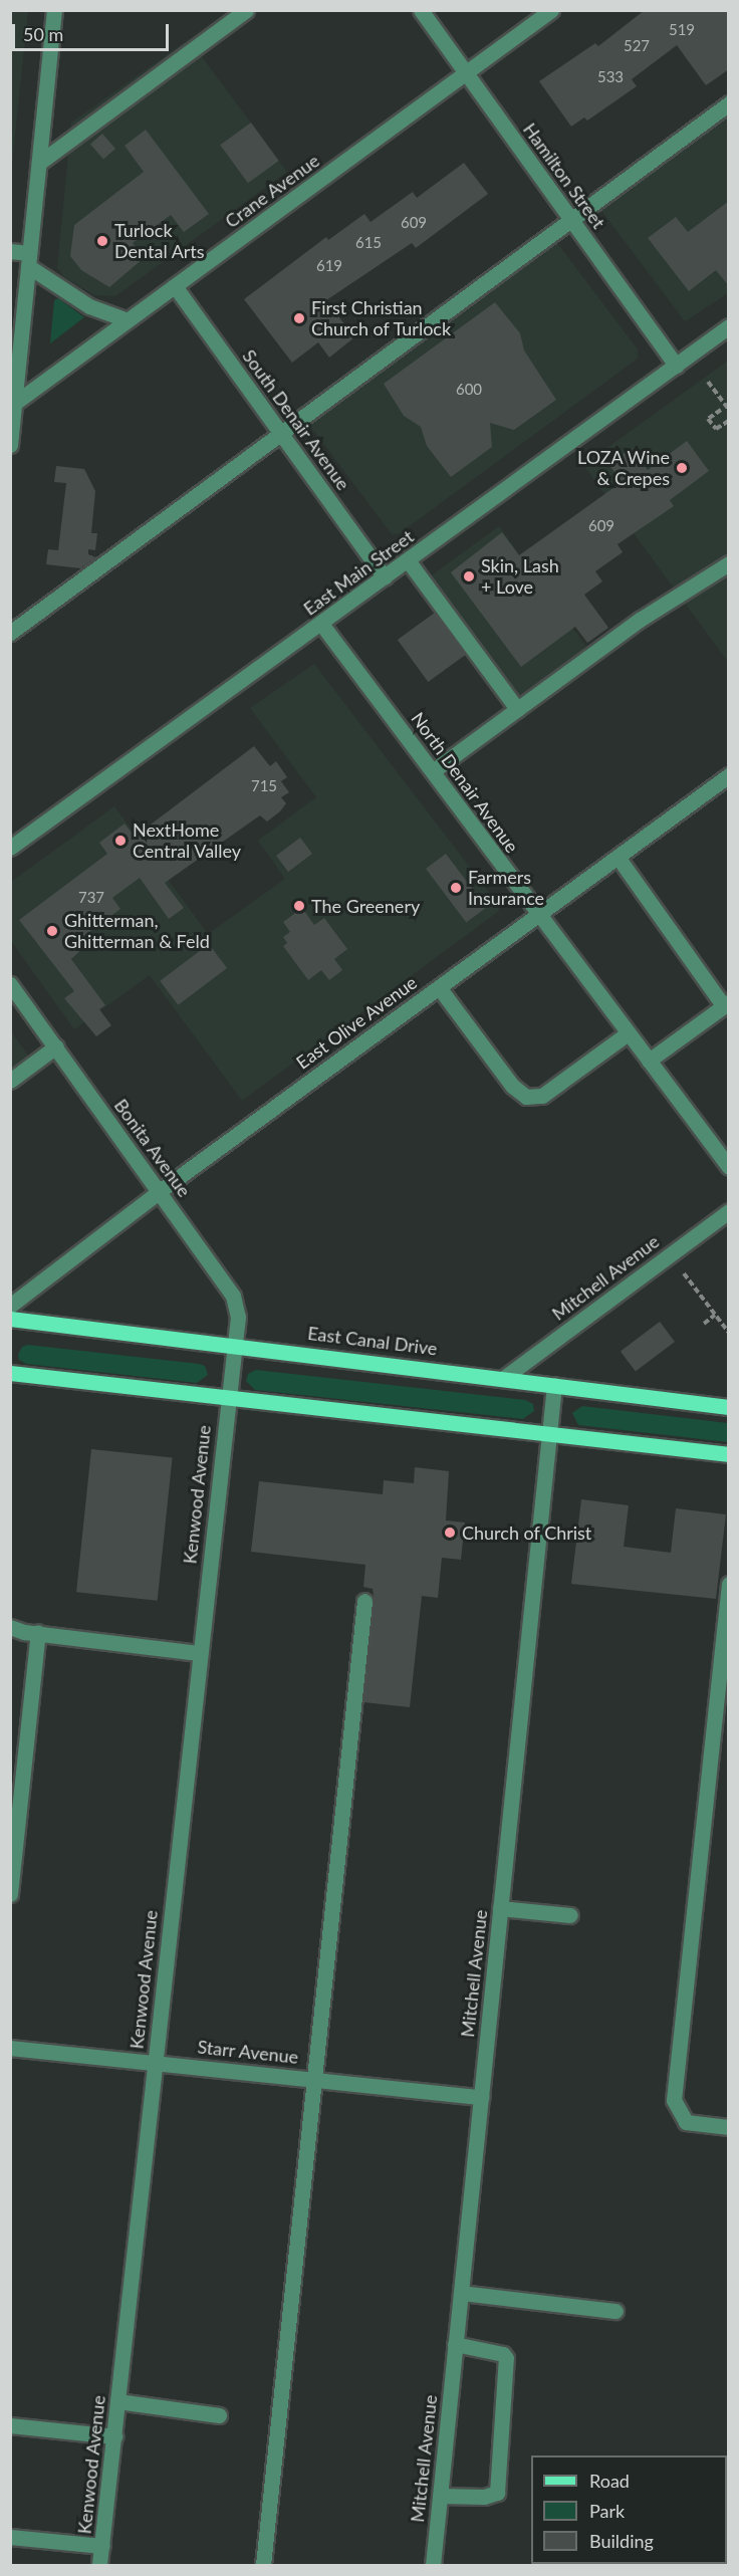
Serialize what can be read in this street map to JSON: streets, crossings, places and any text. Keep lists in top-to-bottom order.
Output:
{
  "streets": {
    "main road": ["East Canal Drive"],
    "street": [
      "Hamilton Street",
      "Crane Avenue",
      "South Denair Avenue",
      "East Main Street",
      "North Denair Avenue",
      "East Olive Avenue",
      "Bonita Avenue",
      "Mitchell Avenue",
      "Kenwood Avenue",
      "Starr Avenue"
    ]
  },
  "crossings": [
    ["Hamilton Street", "Crane Avenue"],
    ["Hamilton Street", "East Main Street"],
    ["Crane Avenue", "South Denair Avenue"],
    ["South Denair Avenue", "East Main Street"],
    ["East Main Street", "North Denair Avenue"],
    ["North Denair Avenue", "East Olive Avenue"],
    ["East Olive Avenue", "Bonita Avenue"],
    ["Bonita Avenue", "East Canal Drive"],
    ["Bonita Avenue", "Kenwood Avenue"],
    ["Mitchell Avenue", "East Canal Drive"],
    ["Mitchell Avenue", "Starr Avenue"],
    ["Kenwood Avenue", "Starr Avenue"]
  ],
  "places": [
    "Turlock Dental Arts",
    "First Christian Church of Turlock",
    "LOZA Wine & Crepes",
    "Skin, Lash + Love",
    "NextHome Central Valley",
    "Farmers Insurance",
    "The Greenery",
    "Ghitterman, Ghitterman & Feld",
    "Church of Christ"
  ],
  "house_numbers": [
    "519",
    "527",
    "533",
    "609",
    "615",
    "619",
    "600",
    "609",
    "715",
    "737"
  ],
  "legend": ["Road", "Park", "Building"],
  "scale_bar": "50 m"
}
